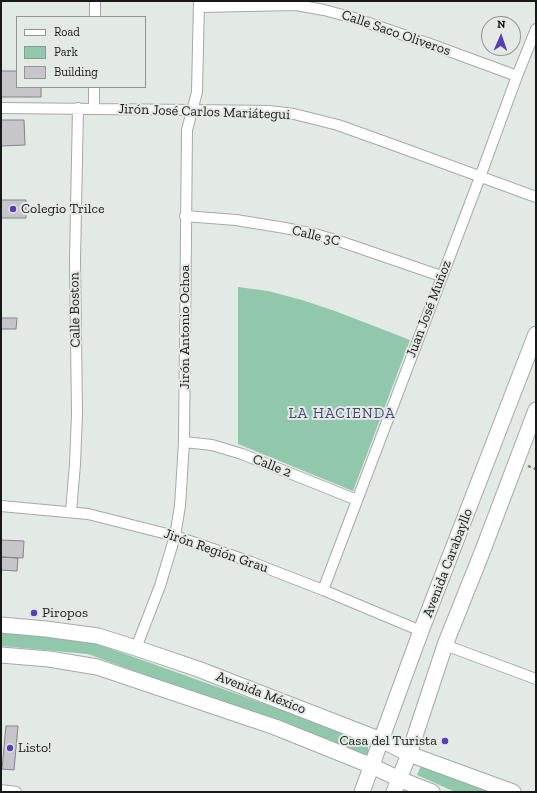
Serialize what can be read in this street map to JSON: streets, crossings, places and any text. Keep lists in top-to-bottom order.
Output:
{
  "streets": {
    "main road": ["Avenida Carabayllo", "Avenida México"],
    "street": [
      "Calle Saco Oliveros",
      "Jirón José Carlos Mariátegui",
      "Calle 3C",
      "Juan José Muñoz",
      "Calle Boston",
      "Jirón Antonio Ochoa",
      "Calle 2",
      "Jirón Región Grau"
    ]
  },
  "crossings": [
    ["Calle Saco Oliveros", "Juan José Muñoz"],
    ["Calle Saco Oliveros", "Jirón Antonio Ochoa"],
    ["Jirón José Carlos Mariátegui", "Juan José Muñoz"],
    ["Jirón José Carlos Mariátegui", "Calle Boston"],
    ["Jirón José Carlos Mariátegui", "Jirón Antonio Ochoa"],
    ["Calle 3C", "Juan José Muñoz"],
    ["Calle 3C", "Jirón Antonio Ochoa"],
    ["Juan José Muñoz", "Calle 2"],
    ["Juan José Muñoz", "Jirón Región Grau"],
    ["Calle Boston", "Jirón Región Grau"],
    ["Jirón Antonio Ochoa", "Calle 2"],
    ["Jirón Antonio Ochoa", "Jirón Región Grau"],
    ["Jirón Antonio Ochoa", "Avenida México"],
    ["Jirón Región Grau", "Avenida Carabayllo"],
    ["Avenida Carabayllo", "Avenida México"]
  ],
  "districts": ["LA HACIENDA"],
  "places": [
    "Colegio Trilce",
    "Piropos",
    "Casa del Turista",
    "Listo!"
  ],
  "legend": ["Road", "Park", "Building"],
  "north": "top"
}
